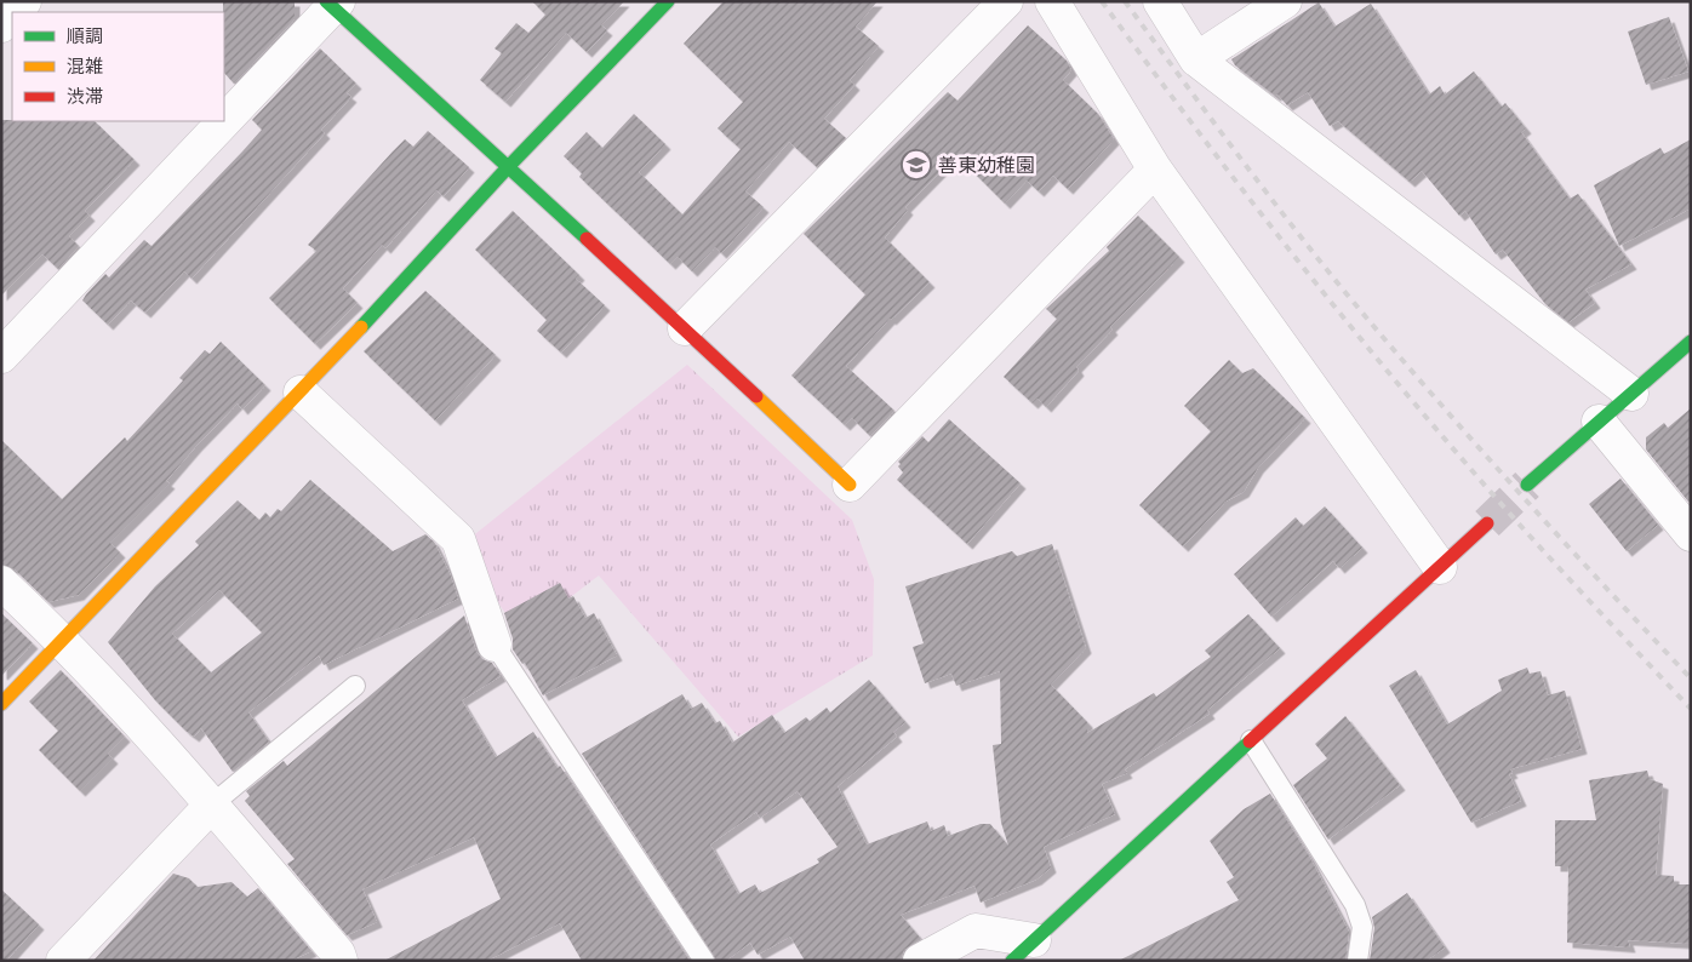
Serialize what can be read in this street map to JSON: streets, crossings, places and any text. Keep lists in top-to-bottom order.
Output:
{
  "places": {
    "school or university": ["善東幼稚園"]
  },
  "legend": ["順調", "混雑", "渋滞"]
}
